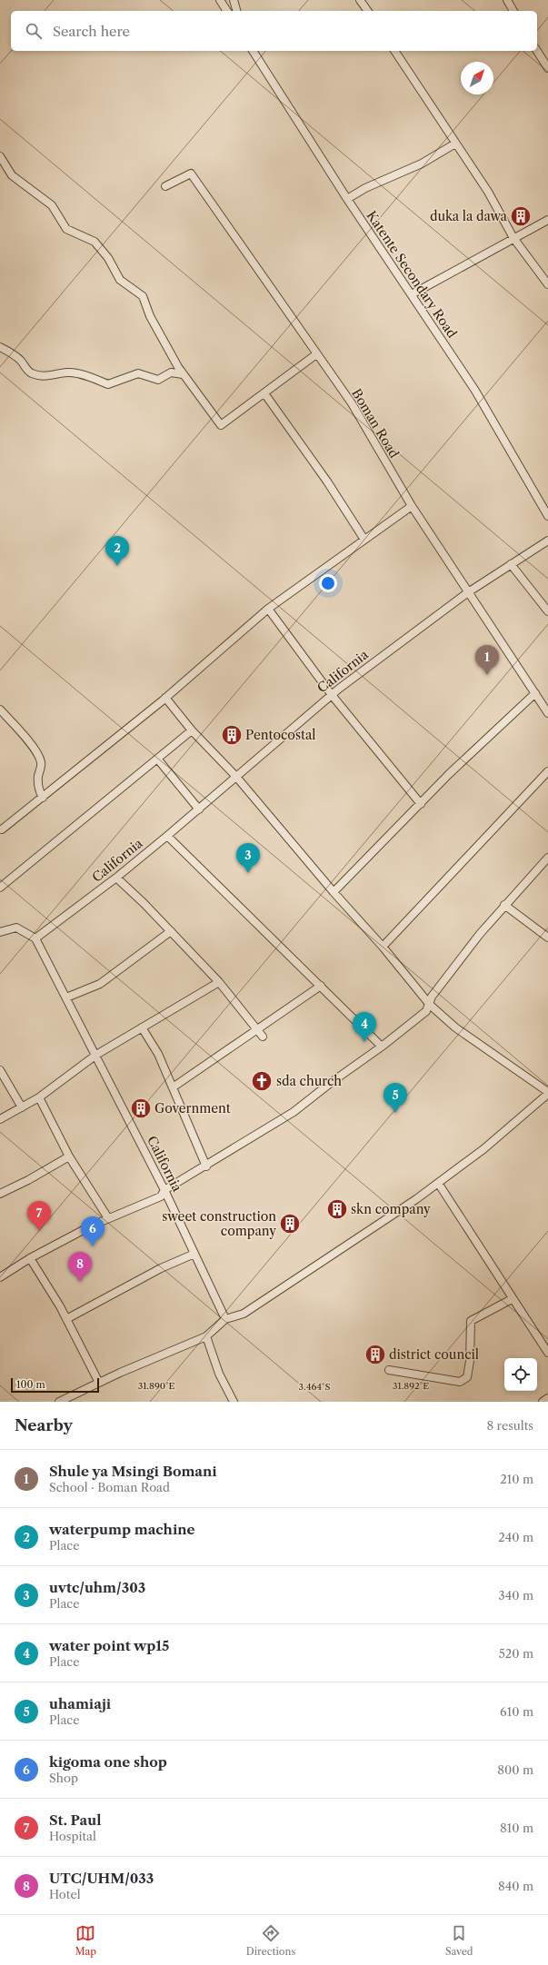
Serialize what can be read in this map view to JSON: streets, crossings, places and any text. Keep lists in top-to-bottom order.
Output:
{
  "streets": {
    "street": ["Katente Secondary Road", "Boman Road", "California"]
  },
  "crossings": [
    ["Boman Road", "California"]
  ],
  "places": {
    "building": [
      "duka la dawa",
      "Pentocostal",
      "Government",
      "skn company",
      "sweet construction company",
      "district council"
    ],
    "church": ["sda church"]
  },
  "scale_bar": "100 m",
  "north": "top right",
  "page": {
    "search": "Search here",
    "pins": [
      "2",
      "1",
      "3",
      "4",
      "5",
      "7",
      "6",
      "8"
    ],
    "scale": "100 m",
    "heading": ["Nearby", "8 results"],
    "list": [
      {
        "mark": "1",
        "name": "Shule ya Msingi Bomani",
        "note": "School · Boman Road",
        "value": "210 m"
      },
      {
        "mark": "2",
        "name": "waterpump machine",
        "note": "Place",
        "value": "240 m"
      },
      {
        "mark": "3",
        "name": "uvtc/uhm/303",
        "note": "Place",
        "value": "340 m"
      },
      {
        "mark": "4",
        "name": "water point wp15",
        "note": "Place",
        "value": "520 m"
      },
      {
        "mark": "5",
        "name": "uhamiaji",
        "note": "Place",
        "value": "610 m"
      },
      {
        "mark": "6",
        "name": "kigoma one shop",
        "note": "Shop",
        "value": "800 m"
      },
      {
        "mark": "7",
        "name": "St. Paul",
        "note": "Hospital",
        "value": "810 m"
      },
      {
        "mark": "8",
        "name": "UTC/UHM/033",
        "note": "Hotel",
        "value": "840 m"
      }
    ],
    "nav": ["Map", "Directions", "Saved"]
  },
  "coordinates": ["31.890°E", "31.892°E", "3.464°S"]
}
